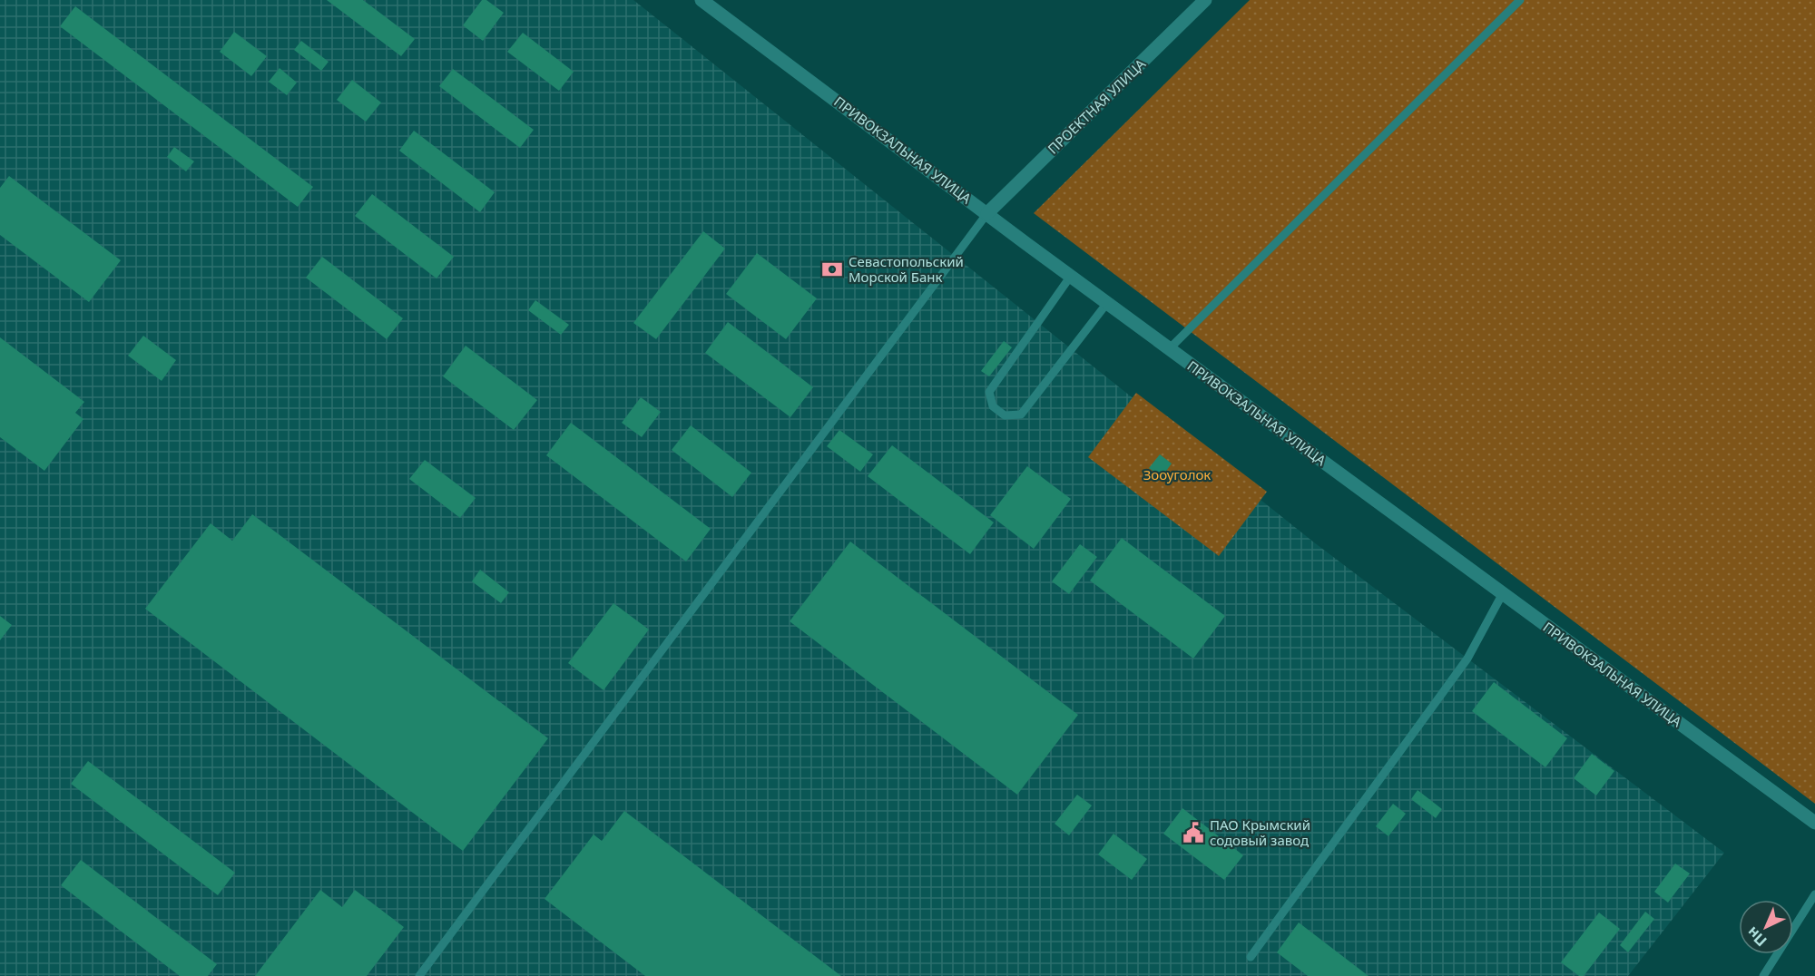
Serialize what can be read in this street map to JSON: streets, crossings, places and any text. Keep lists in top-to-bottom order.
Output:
{
  "streets": {
    "main road": ["ПРОЕКТНАЯ УЛИЦА", "ПРИВОКЗАЛЬНАЯ УЛИЦА"]
  },
  "crossings": [
    ["ПРОЕКТНАЯ УЛИЦА", "ПРИВОКЗАЛЬНАЯ УЛИЦА"]
  ],
  "parks": ["Зооуголок"],
  "places": {
    "bank": ["Севастопольский Морской Банк"],
    "public building": ["ПАО Крымский содовый завод"]
  },
  "north": "bottom left"
}
